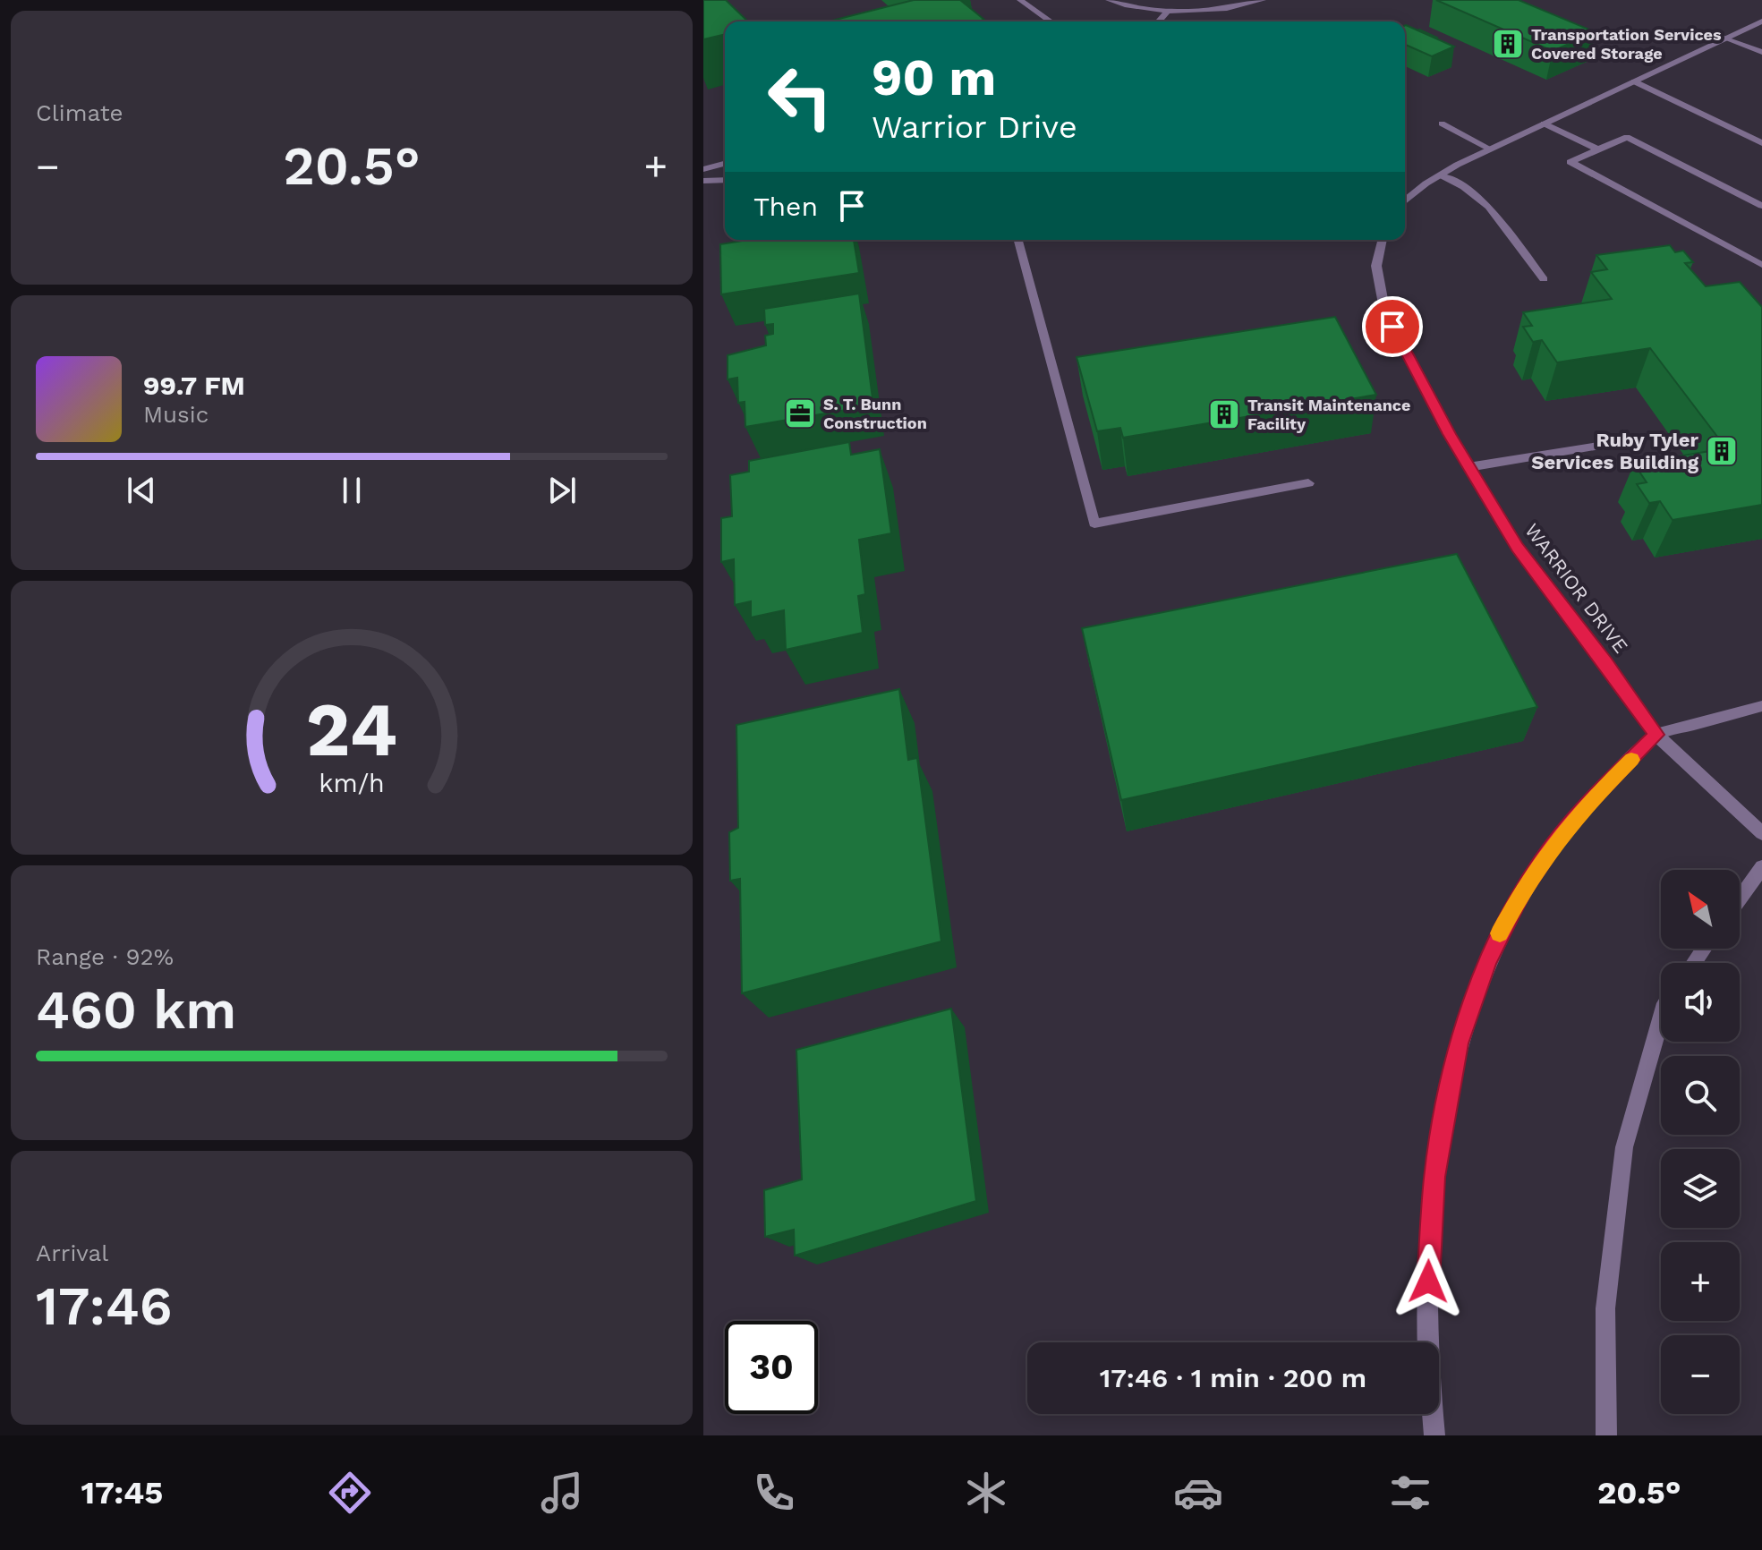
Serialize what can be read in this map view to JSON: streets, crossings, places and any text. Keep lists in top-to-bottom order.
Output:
{
  "streets": {
    "street": ["WARRIOR DRIVE"]
  },
  "places": {
    "building": ["Transportation Services Covered Storage", "Transit Maintenance Facility", "Ruby Tyler Services Building"],
    "office": ["S. T. Bunn Construction"]
  },
  "north": "top left",
  "page": {
    "tile": [
      "Climate",
      ["Range · 92%", "460 km"],
      ["Arrival", "17:46"]
    ],
    "turn": ["90 m", "Warrior Drive"],
    "heat": ["−", "20.5°", "+"],
    "then": "Then",
    "song": ["99.7 FM", "Music"],
    "map_buttons": ["+", "−"],
    "limit": "30",
    "trip": "17:46 · 1 min · 200 m",
    "tabs": ["17:45", "20.5°"],
    "gauge": ["24", "km/h"]
  }
}
